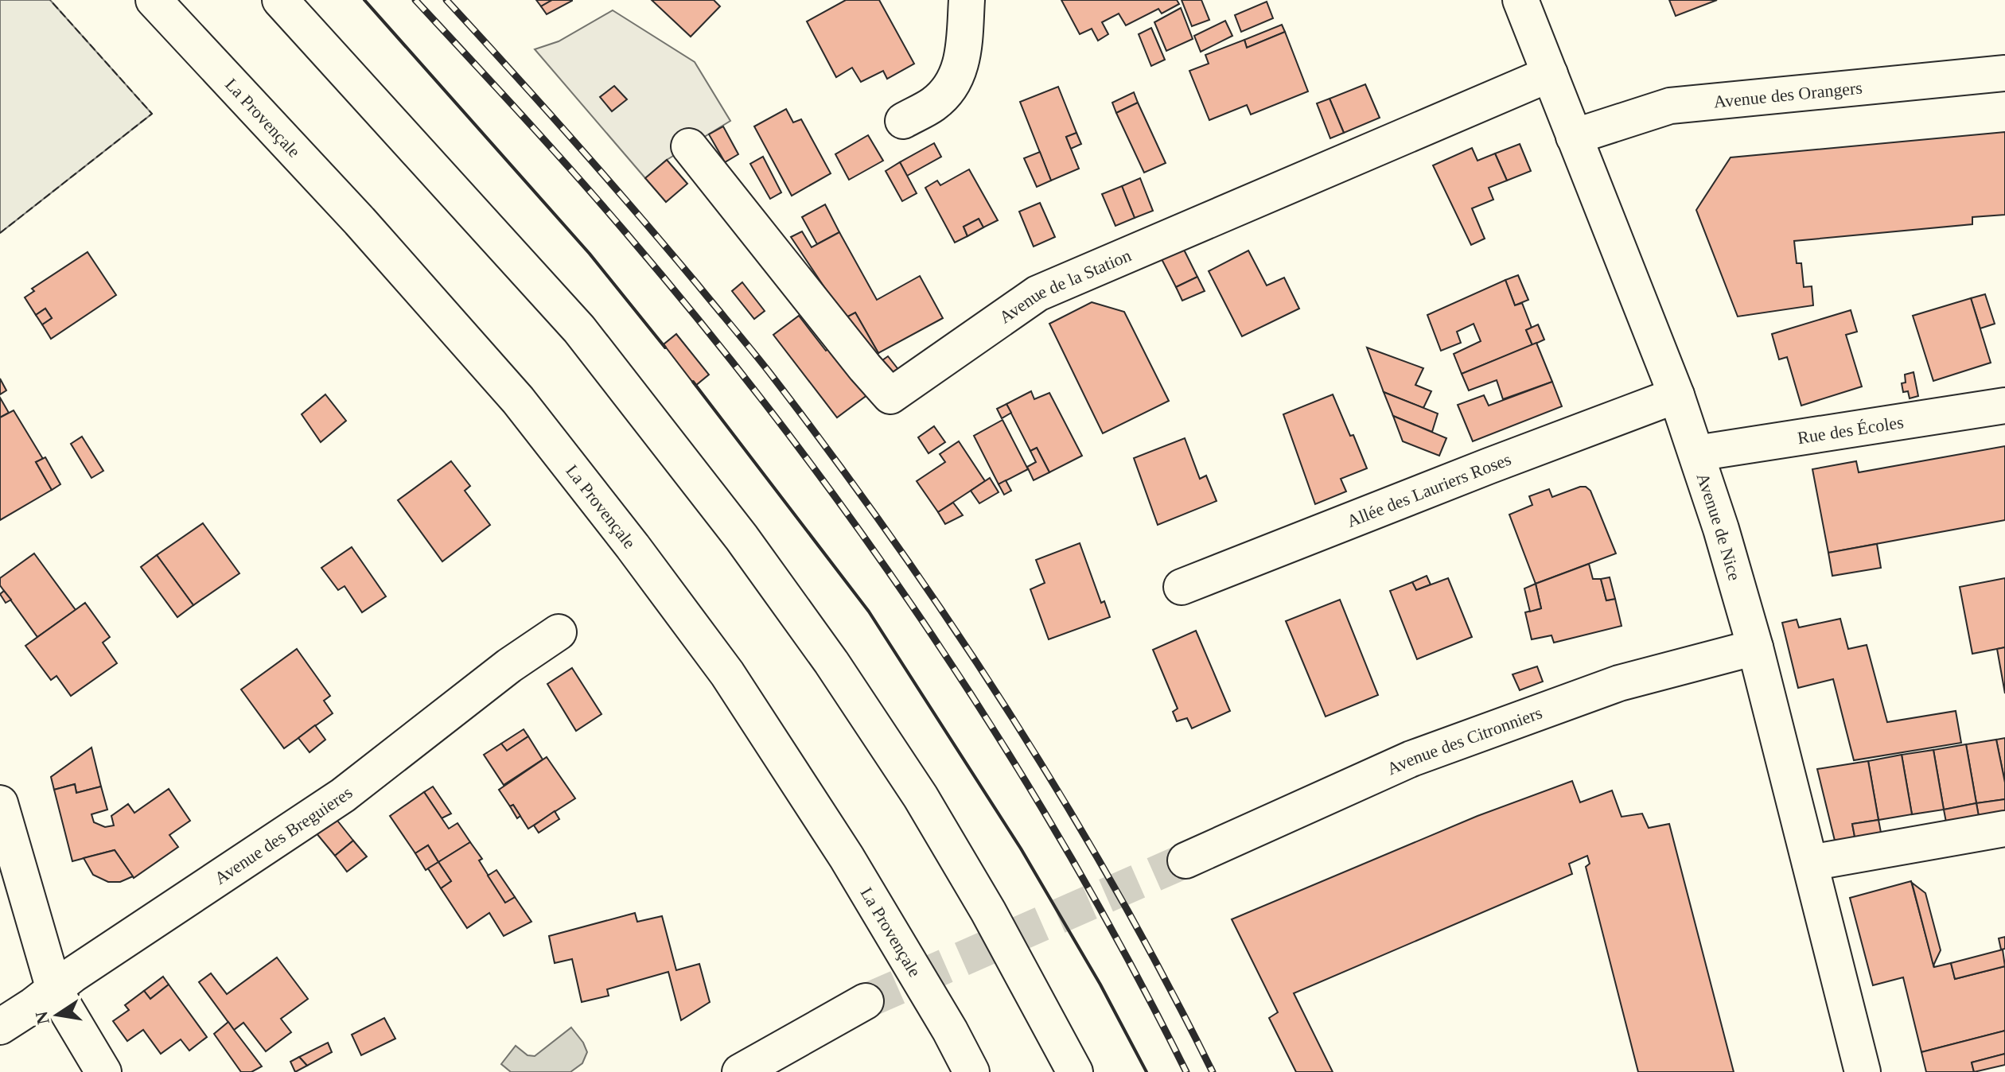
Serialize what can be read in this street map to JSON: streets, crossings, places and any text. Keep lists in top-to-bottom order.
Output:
{
  "streets": {
    "main road": [
      "Avenue des Orangers",
      "La Provençale",
      "Avenue de la Station",
      "Rue des Écoles",
      "Allée des Lauriers Roses",
      "Avenue de Nice",
      "Avenue des Citronniers",
      "Avenue des Breguieres"
    ]
  },
  "crossings": [
    ["Avenue des Orangers", "Avenue de Nice"],
    ["Avenue de la Station", "Avenue de Nice"],
    ["Rue des Écoles", "Avenue de Nice"],
    ["Allée des Lauriers Roses", "Avenue de Nice"],
    ["Avenue de Nice", "Avenue des Citronniers"]
  ],
  "north": "left"
}
